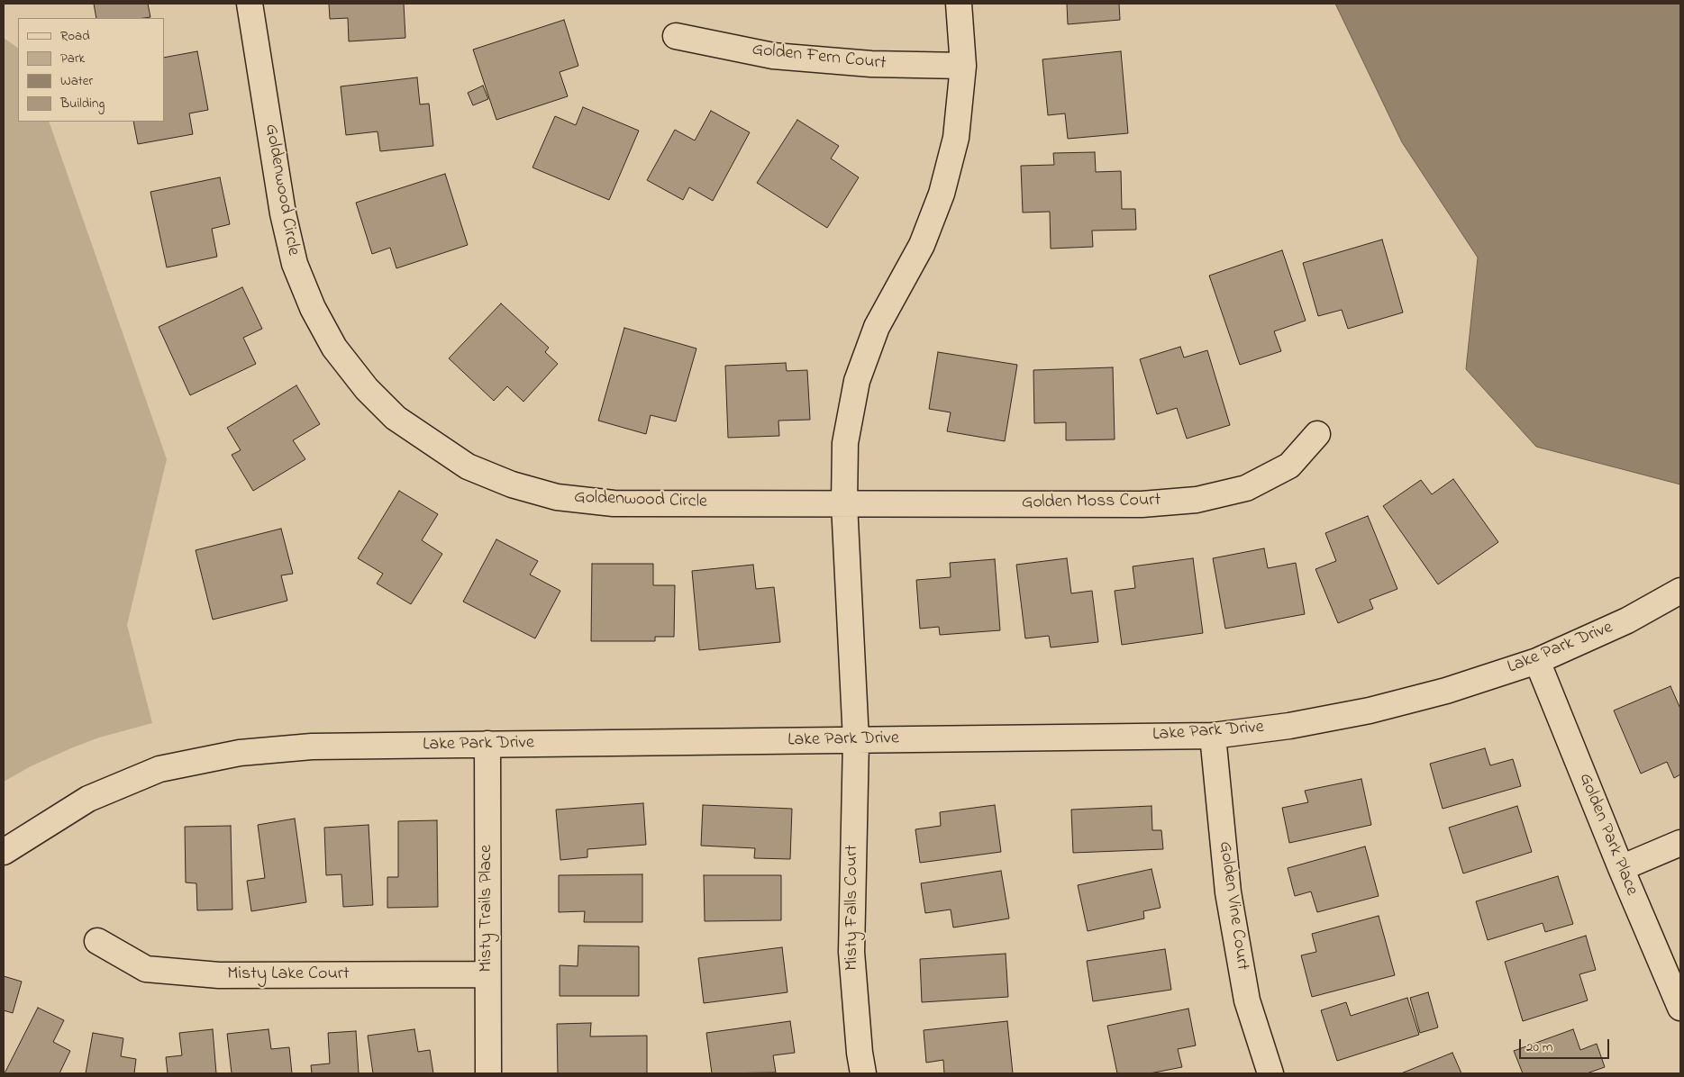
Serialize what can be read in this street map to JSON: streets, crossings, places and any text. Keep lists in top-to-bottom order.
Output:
{
  "streets": {
    "street": [
      "Golden Fern Court",
      "Goldenwood Circle",
      "Golden Moss Court",
      "Lake Park Drive",
      "Golden Park Place",
      "Golden Vine Court",
      "Misty Falls Court",
      "Misty Trails Place",
      "Misty Lake Court"
    ]
  },
  "crossings": [
    ["Goldenwood Circle", "Golden Moss Court"],
    ["Lake Park Drive", "Golden Park Place"],
    ["Lake Park Drive", "Golden Vine Court"],
    ["Lake Park Drive", "Misty Falls Court"],
    ["Lake Park Drive", "Misty Trails Place"],
    ["Misty Trails Place", "Misty Lake Court"]
  ],
  "legend": [
    "Road",
    "Park",
    "Water",
    "Building"
  ],
  "scale_bar": "20 m"
}
